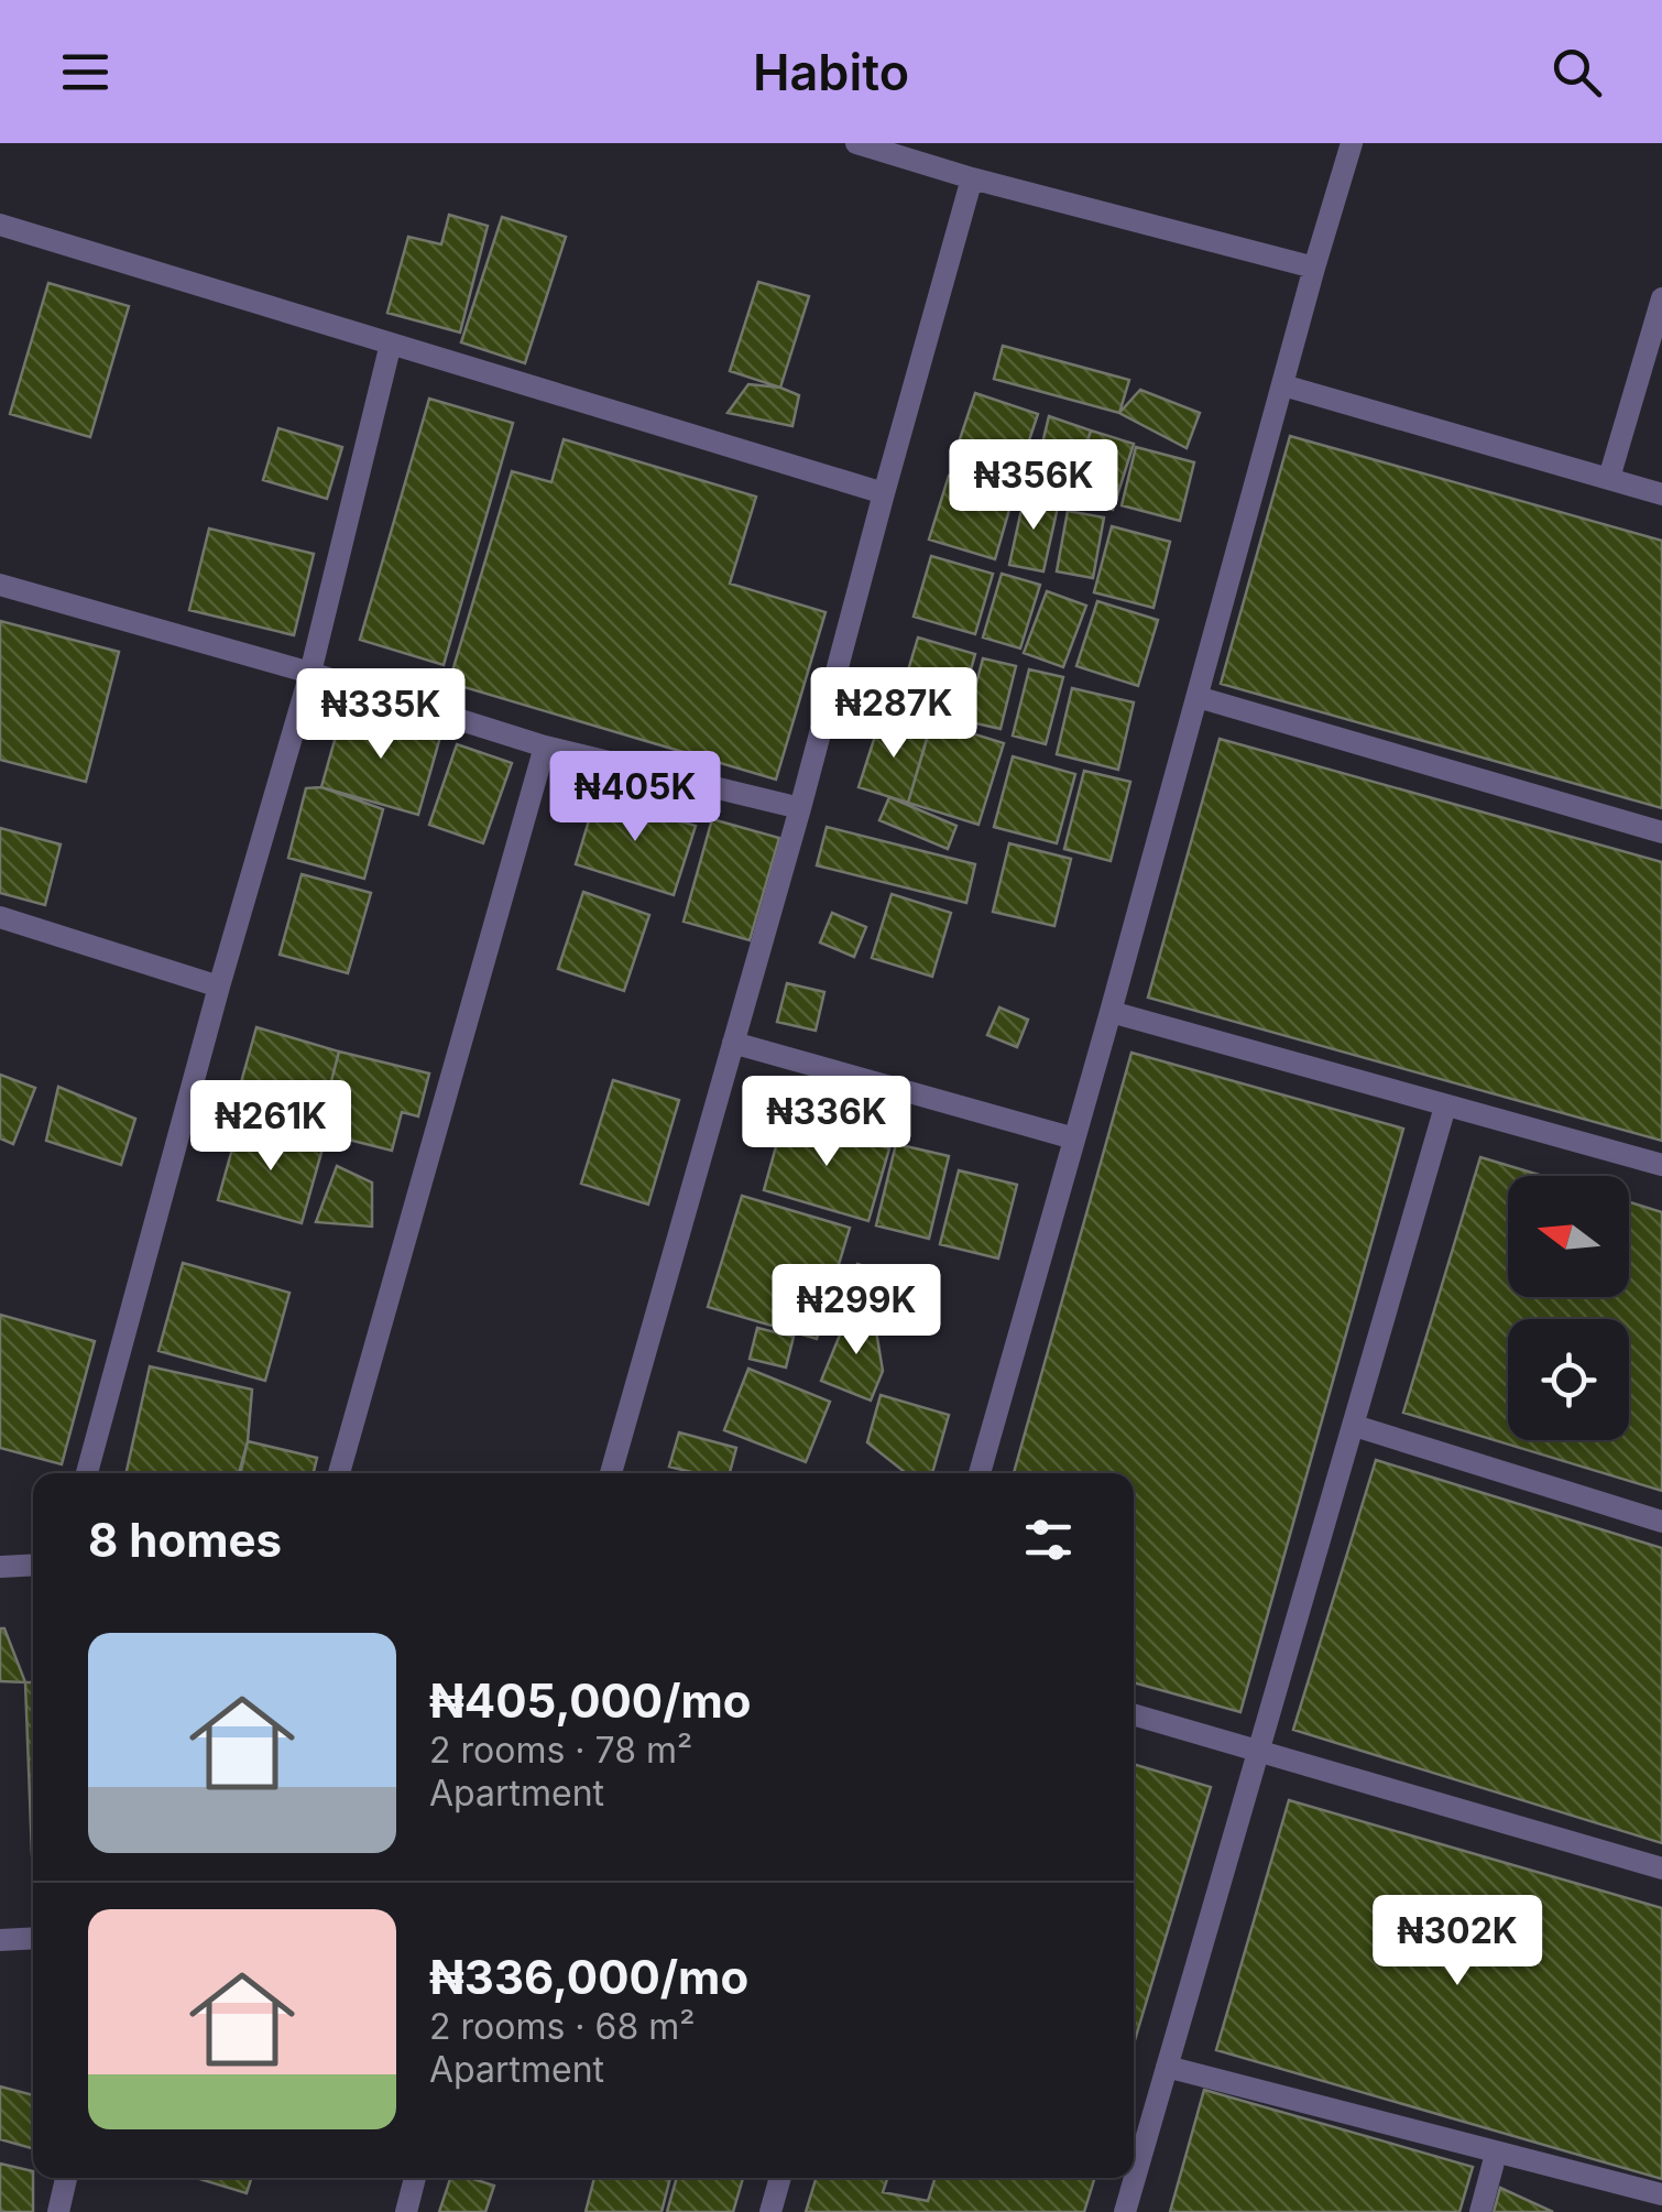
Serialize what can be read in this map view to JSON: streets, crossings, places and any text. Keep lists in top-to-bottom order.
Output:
{
  "north": "left",
  "page": {
    "header": "Habito",
    "price": [
      "₦356K",
      "₦287K",
      "₦335K",
      "₦405K",
      "₦336K",
      "₦261K",
      "₦299K",
      "₦302K"
    ],
    "heading": "8 homes",
    "list": [
      {
        "name": "₦405,000/mo",
        "note": "2 rooms · 78 m² · Apartment"
      },
      {
        "name": "₦336,000/mo",
        "note": "2 rooms · 68 m² · Apartment"
      }
    ]
  }
}
